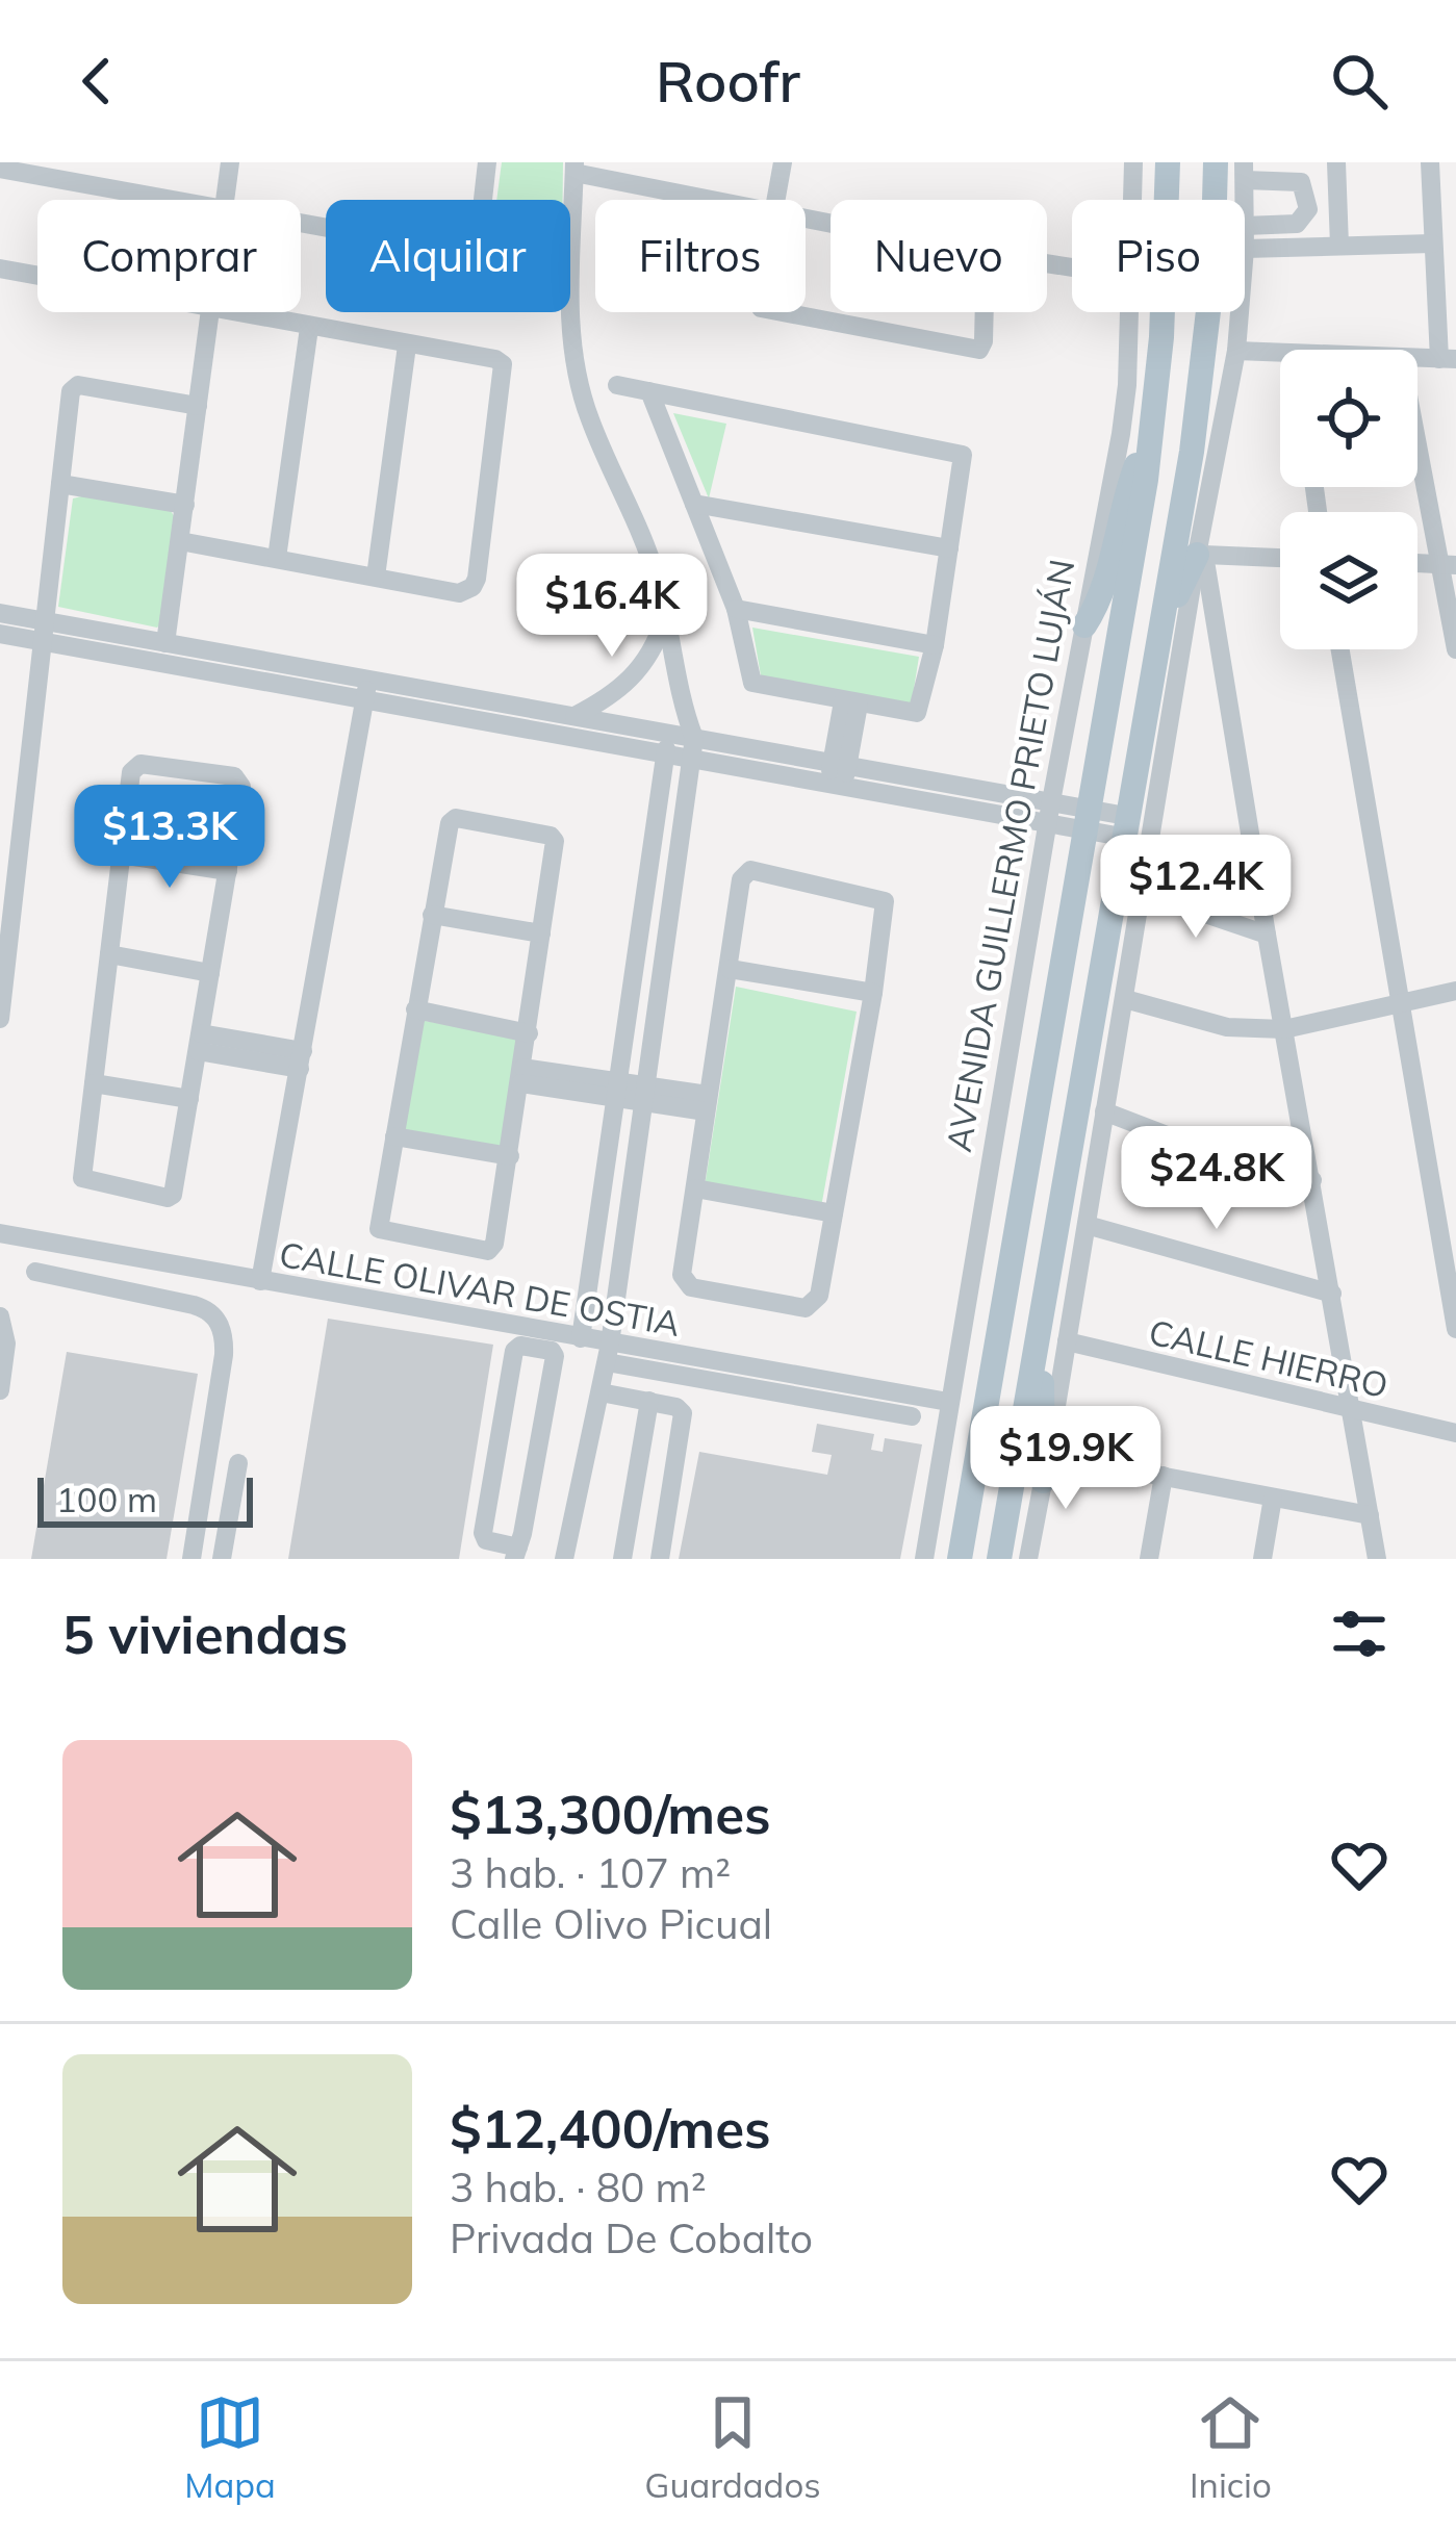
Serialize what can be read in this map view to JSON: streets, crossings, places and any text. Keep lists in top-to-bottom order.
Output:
{
  "streets": {
    "main road": ["AVENIDA GUILLERMO PRIETO LUJÁN"],
    "street": ["CALLE OLIVAR DE OSTIA", "CALLE HIERRO"]
  },
  "crossings": [
    ["AVENIDA GUILLERMO PRIETO LUJÁN", "CALLE OLIVAR DE OSTIA"]
  ],
  "scale_bar": "100 m",
  "page": {
    "header": "Roofr",
    "chip": [
      "Comprar",
      "Alquilar",
      "Filtros",
      "Nuevo",
      "Piso"
    ],
    "price": [
      "$16.4K",
      "$13.3K",
      "$12.4K",
      "$24.8K",
      "$19.9K"
    ],
    "scale": "100 m",
    "heading": "5 viviendas",
    "list": [
      {
        "name": "$13,300/mes",
        "note": "3 hab. · 107 m² · Calle Olivo Picual"
      },
      {
        "name": "$12,400/mes",
        "note": "3 hab. · 80 m² · Privada De Cobalto"
      }
    ],
    "tabs": ["Mapa", "Guardados", "Inicio"]
  }
}
